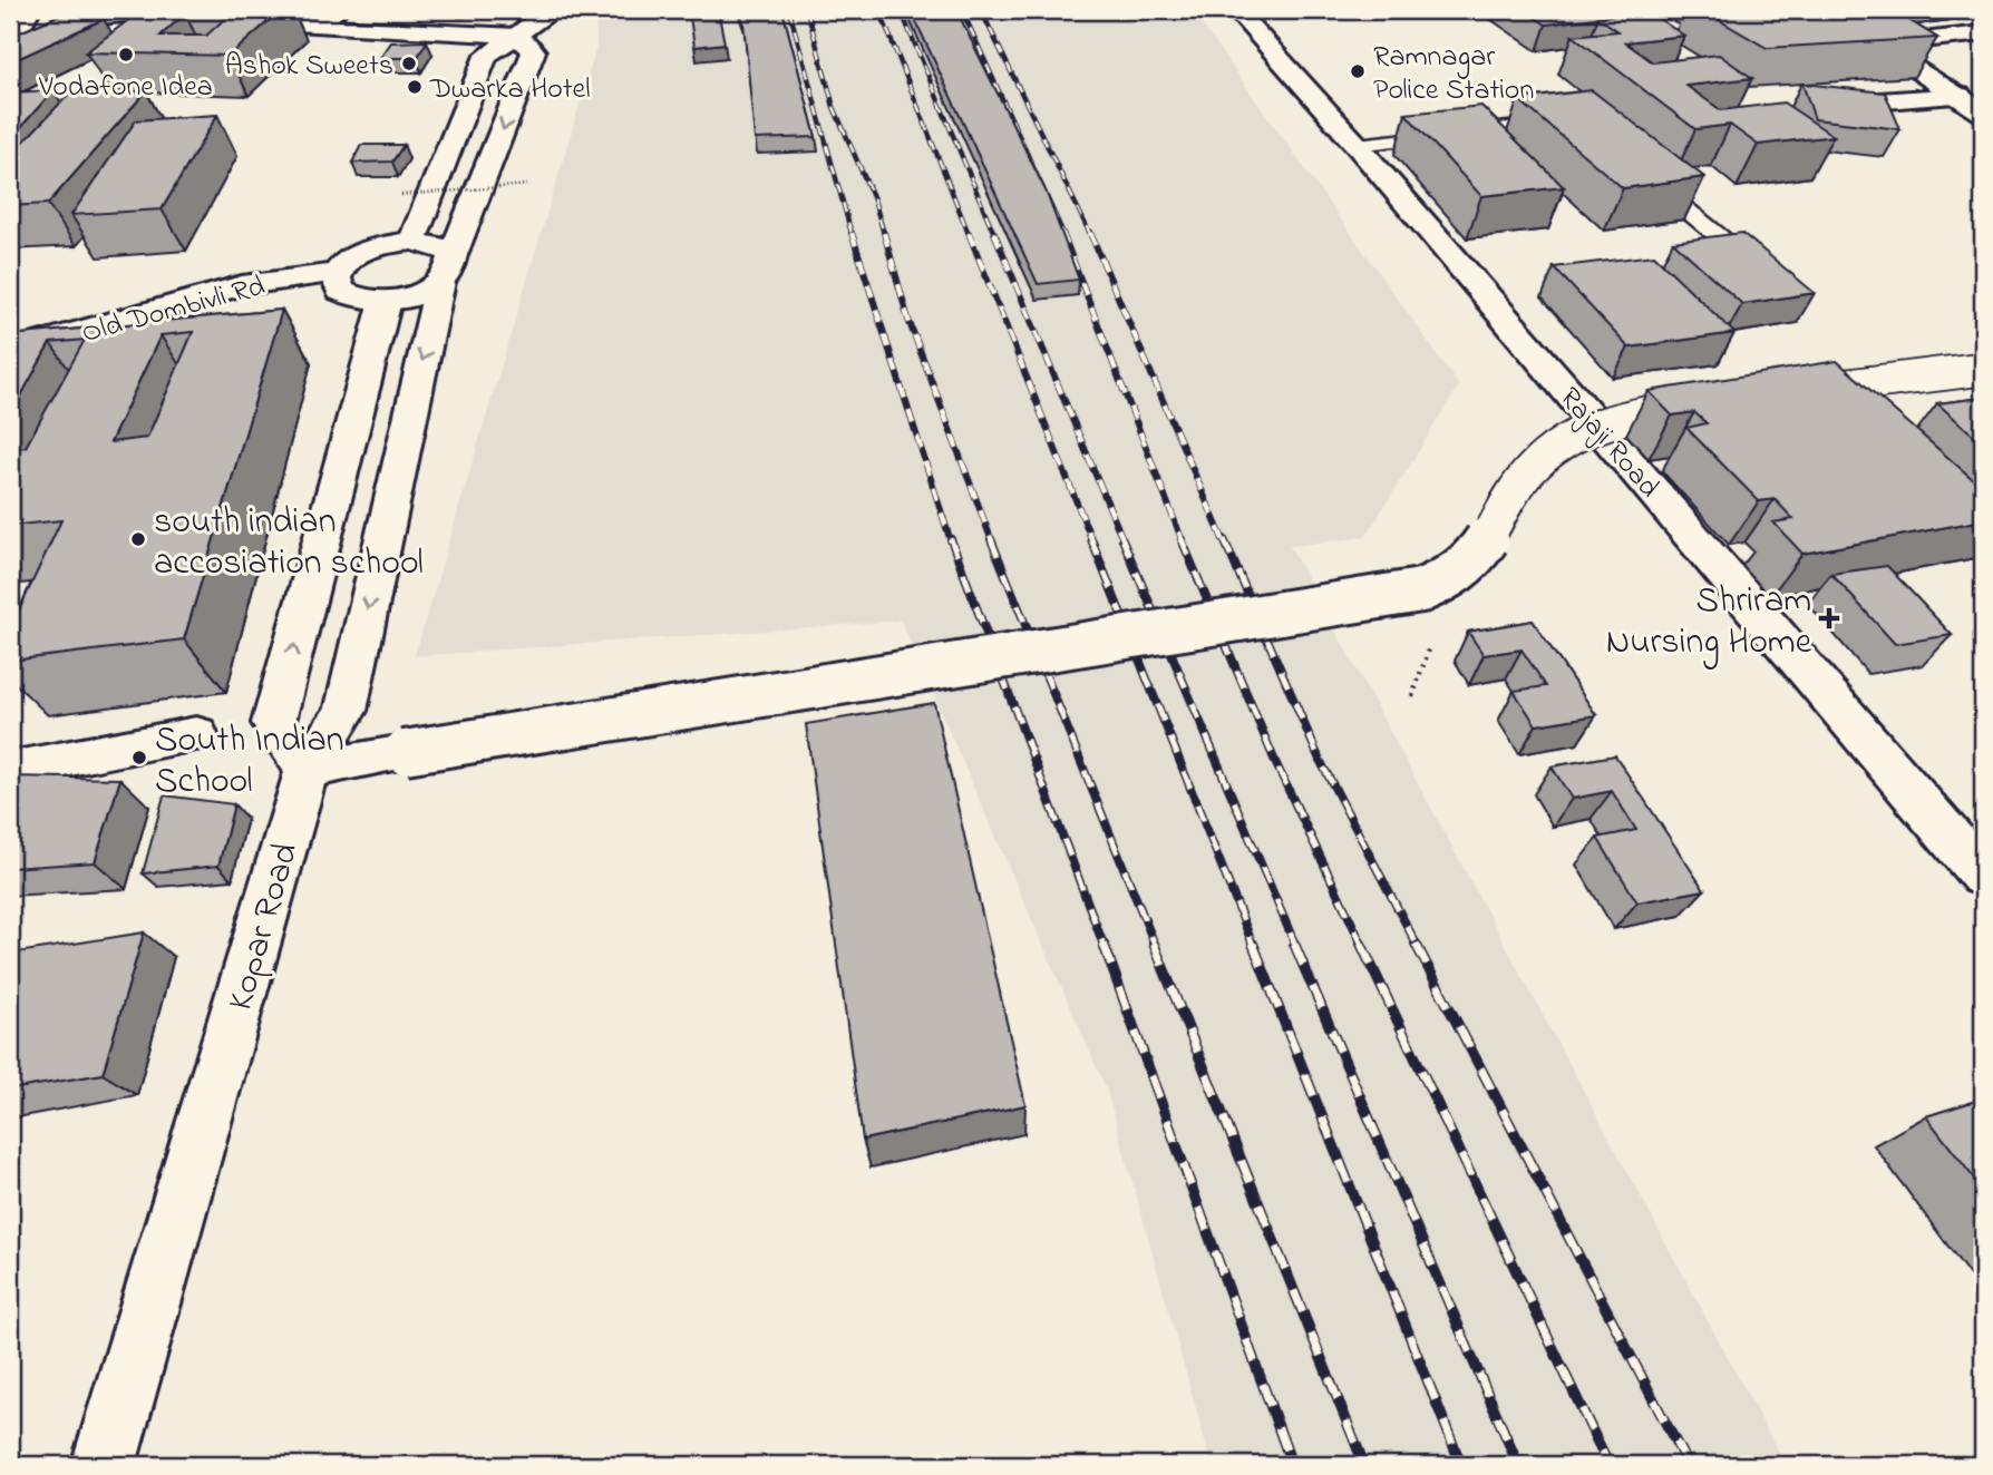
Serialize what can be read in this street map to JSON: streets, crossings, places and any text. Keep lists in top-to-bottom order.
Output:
{
  "streets": {
    "street": ["Old Dombivli Rd", "Rajaji Road", "Kopar Road"]
  },
  "places": {
    "other": [
      "Vodafone Idea",
      "Ashok Sweets",
      "Ramnagar Police Station",
      "Dwarka Hotel",
      "south indian accosiation school",
      "South Indian School"
    ],
    "health": ["Shriram Nursing Home"]
  }
}
